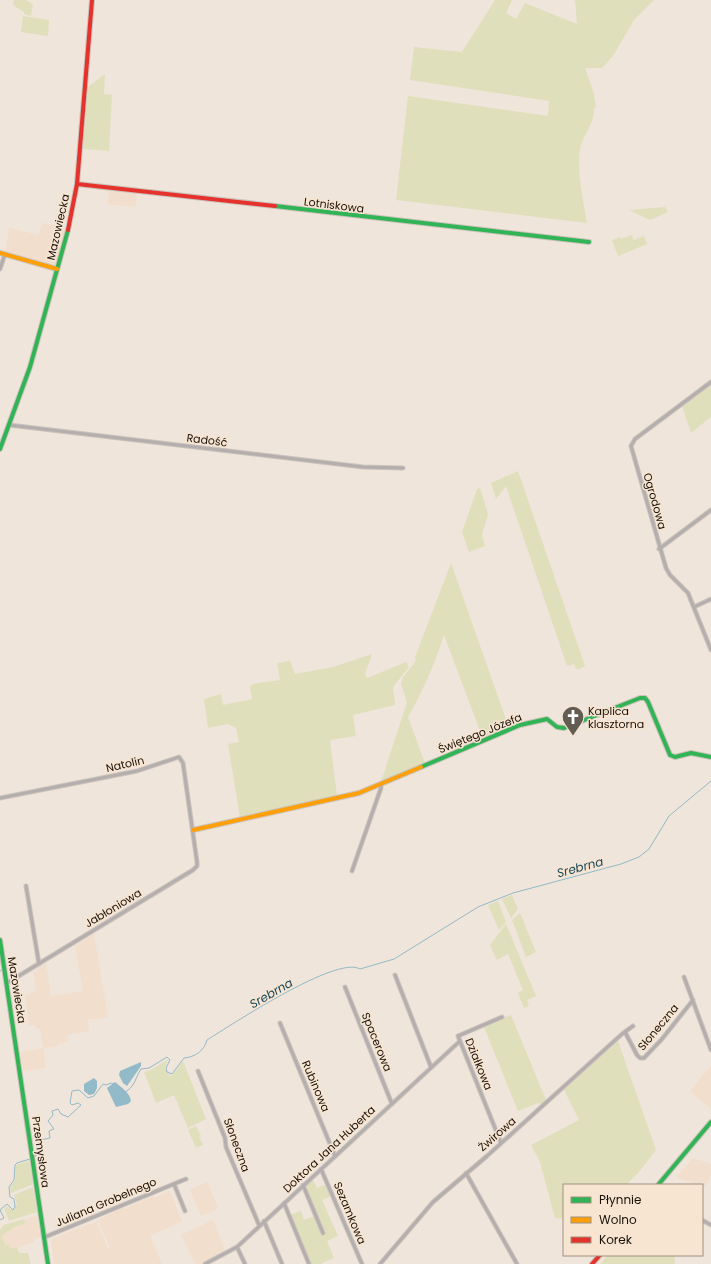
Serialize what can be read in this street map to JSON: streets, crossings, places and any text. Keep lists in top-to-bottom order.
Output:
{
  "streets": {
    "street": [
      "Lotniskowa",
      "Mazowiecka",
      "Radość",
      "Ogrodowa",
      "Świętego Józefa",
      "Natolin",
      "Jabłoniowa",
      "Słoneczna",
      "Spacerowa",
      "Działkowa",
      "Rubinowa",
      "Żwirowa",
      "Doktora Jana Huberta",
      "Przemysłowa",
      "Juliana Grobelnego",
      "Sezamkowa"
    ]
  },
  "crossings": [
    ["Lotniskowa", "Mazowiecka"],
    ["Mazowiecka", "Radość"],
    ["Mazowiecka", "Jabłoniowa"],
    ["Mazowiecka", "Przemysłowa"],
    ["Świętego Józefa", "Natolin"],
    ["Świętego Józefa", "Jabłoniowa"],
    ["Natolin", "Jabłoniowa"],
    ["Słoneczna", "Żwirowa"],
    ["Słoneczna", "Doktora Jana Huberta"],
    ["Spacerowa", "Doktora Jana Huberta"],
    ["Działkowa", "Żwirowa"],
    ["Działkowa", "Doktora Jana Huberta"],
    ["Rubinowa", "Doktora Jana Huberta"],
    ["Doktora Jana Huberta", "Sezamkowa"],
    ["Przemysłowa", "Juliana Grobelnego"]
  ],
  "water": ["Srebrna"],
  "places": {
    "church": ["Kaplica klasztorna"]
  },
  "legend": ["Płynnie", "Wolno", "Korek"]
}
